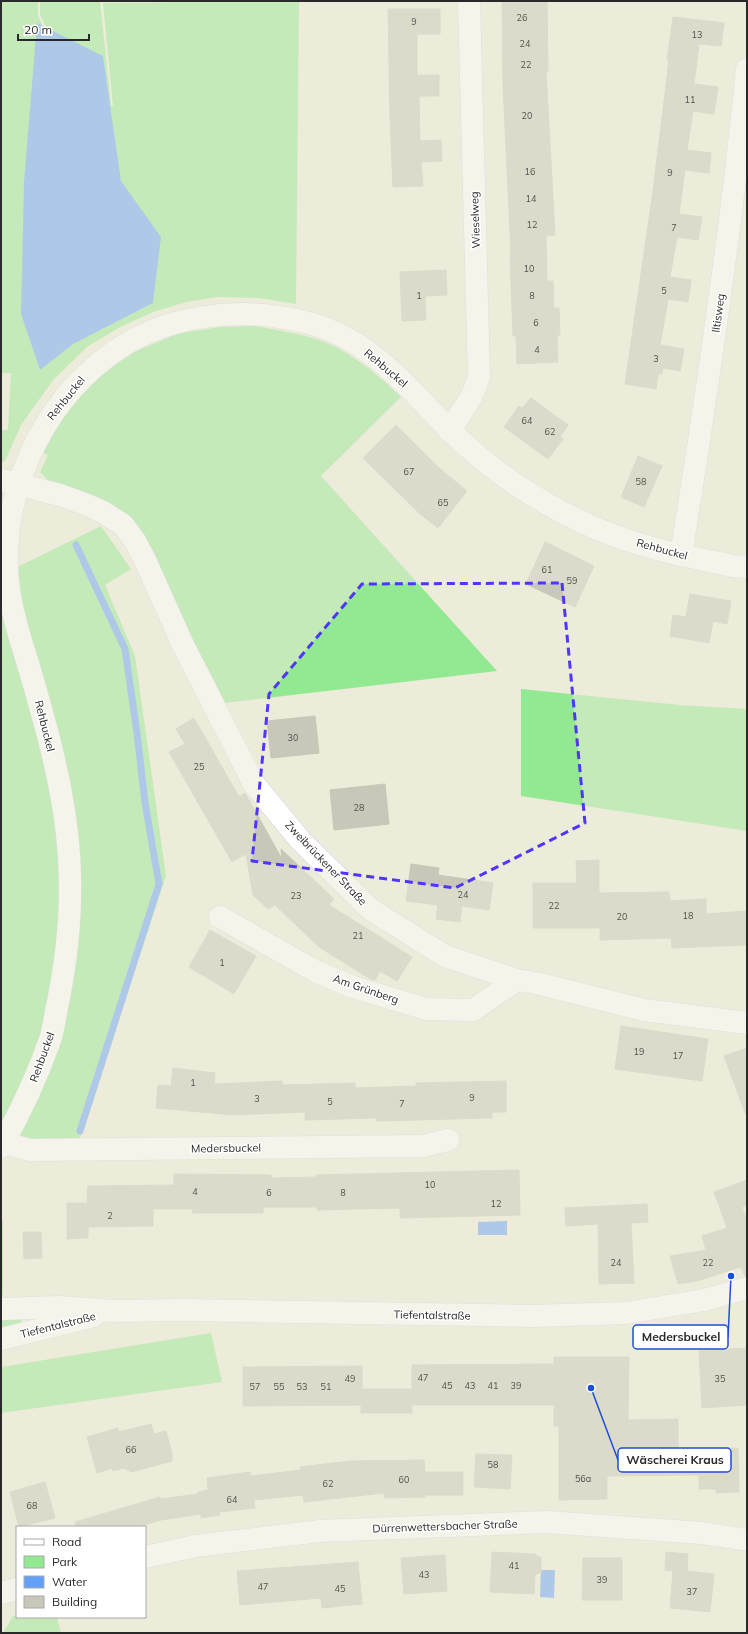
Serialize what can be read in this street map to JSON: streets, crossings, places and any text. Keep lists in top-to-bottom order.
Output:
{
  "streets": {
    "street": [
      "Wieselweg",
      "Iltisweg",
      "Rehbuckel",
      "Zweibrückener Straße",
      "Am Grünberg",
      "Medersbuckel",
      "Tiefentalstraße",
      "Dürrenwettersbacher Straße"
    ]
  },
  "crossings": [
    ["Wieselweg", "Rehbuckel"],
    ["Iltisweg", "Rehbuckel"],
    ["Rehbuckel", "Zweibrückener Straße"],
    ["Rehbuckel", "Medersbuckel"],
    ["Zweibrückener Straße", "Am Grünberg"]
  ],
  "places": ["Medersbuckel", "Wäscherei Kraus"],
  "house_numbers": [
    "26",
    "9",
    "13",
    "24",
    "22",
    "11",
    "20",
    "16",
    "9",
    "14",
    "12",
    "7",
    "10",
    "5",
    "1",
    "8",
    "6",
    "4",
    "3",
    "64",
    "62",
    "67",
    "58",
    "65",
    "61",
    "59",
    "30",
    "25",
    "28",
    "24",
    "23",
    "22",
    "18",
    "20",
    "21",
    "1",
    "19",
    "17",
    "1",
    "9",
    "3",
    "5",
    "7",
    "10",
    "4",
    "6",
    "8",
    "12",
    "2",
    "24",
    "22",
    "47",
    "49",
    "35",
    "45",
    "43",
    "41",
    "39",
    "57",
    "55",
    "53",
    "51",
    "66",
    "58",
    "56a",
    "60",
    "62",
    "64",
    "68",
    "41",
    "43",
    "39",
    "47",
    "45",
    "37"
  ],
  "legend": [
    "Road",
    "Park",
    "Water",
    "Building"
  ],
  "scale_bar": "20 m"
}
